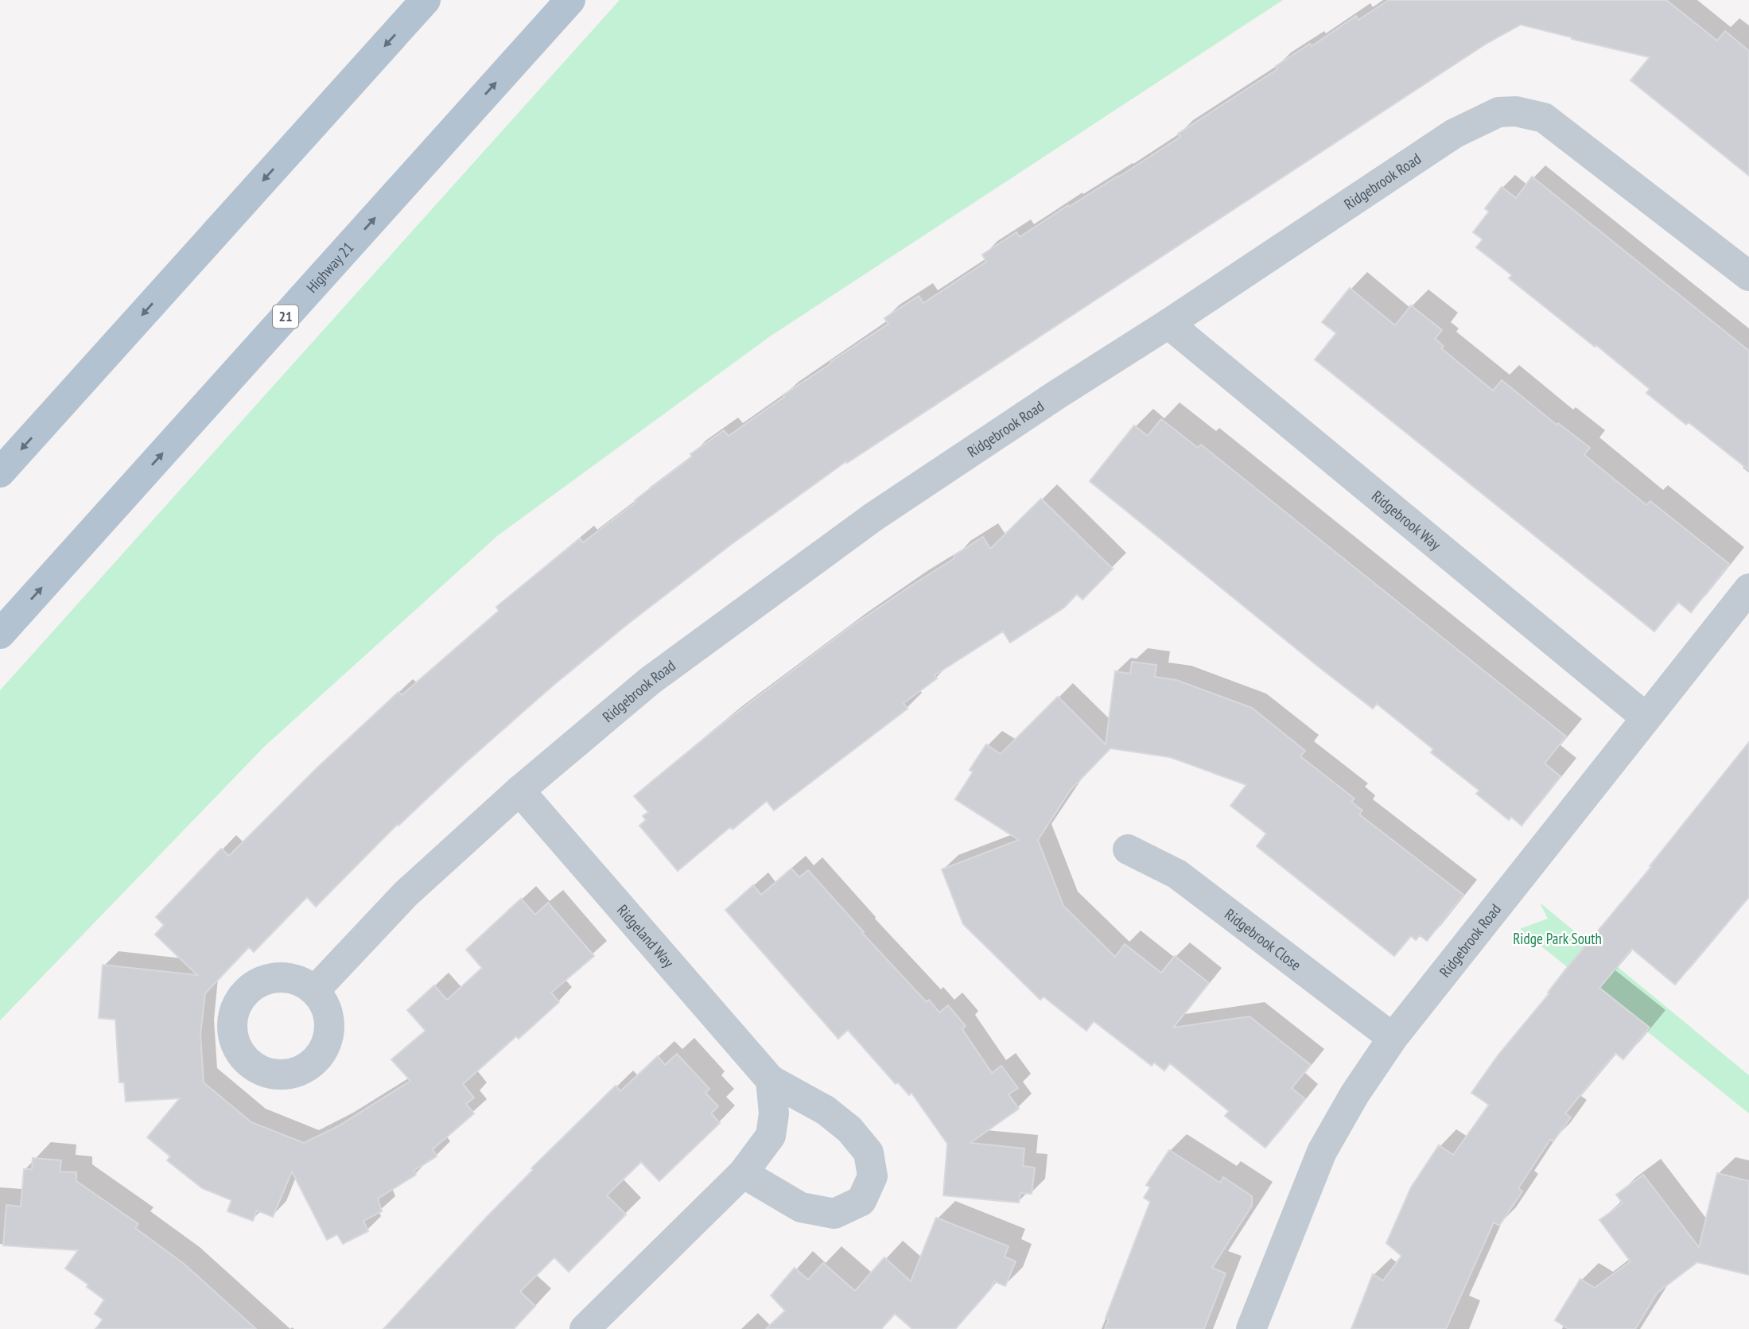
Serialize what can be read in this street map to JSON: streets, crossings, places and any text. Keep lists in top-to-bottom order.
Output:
{
  "streets": {
    "main road": ["Highway 21", "21"],
    "street": [
      "Ridgebrook Road",
      "Ridgebrook Way",
      "Ridgeland Way",
      "Ridgebrook Close"
    ]
  },
  "crossings": [
    ["Ridgebrook Road", "Ridgebrook Way"],
    ["Ridgebrook Road", "Ridgeland Way"],
    ["Ridgebrook Road", "Ridgebrook Close"]
  ],
  "parks": ["Ridge Park South"]
}
